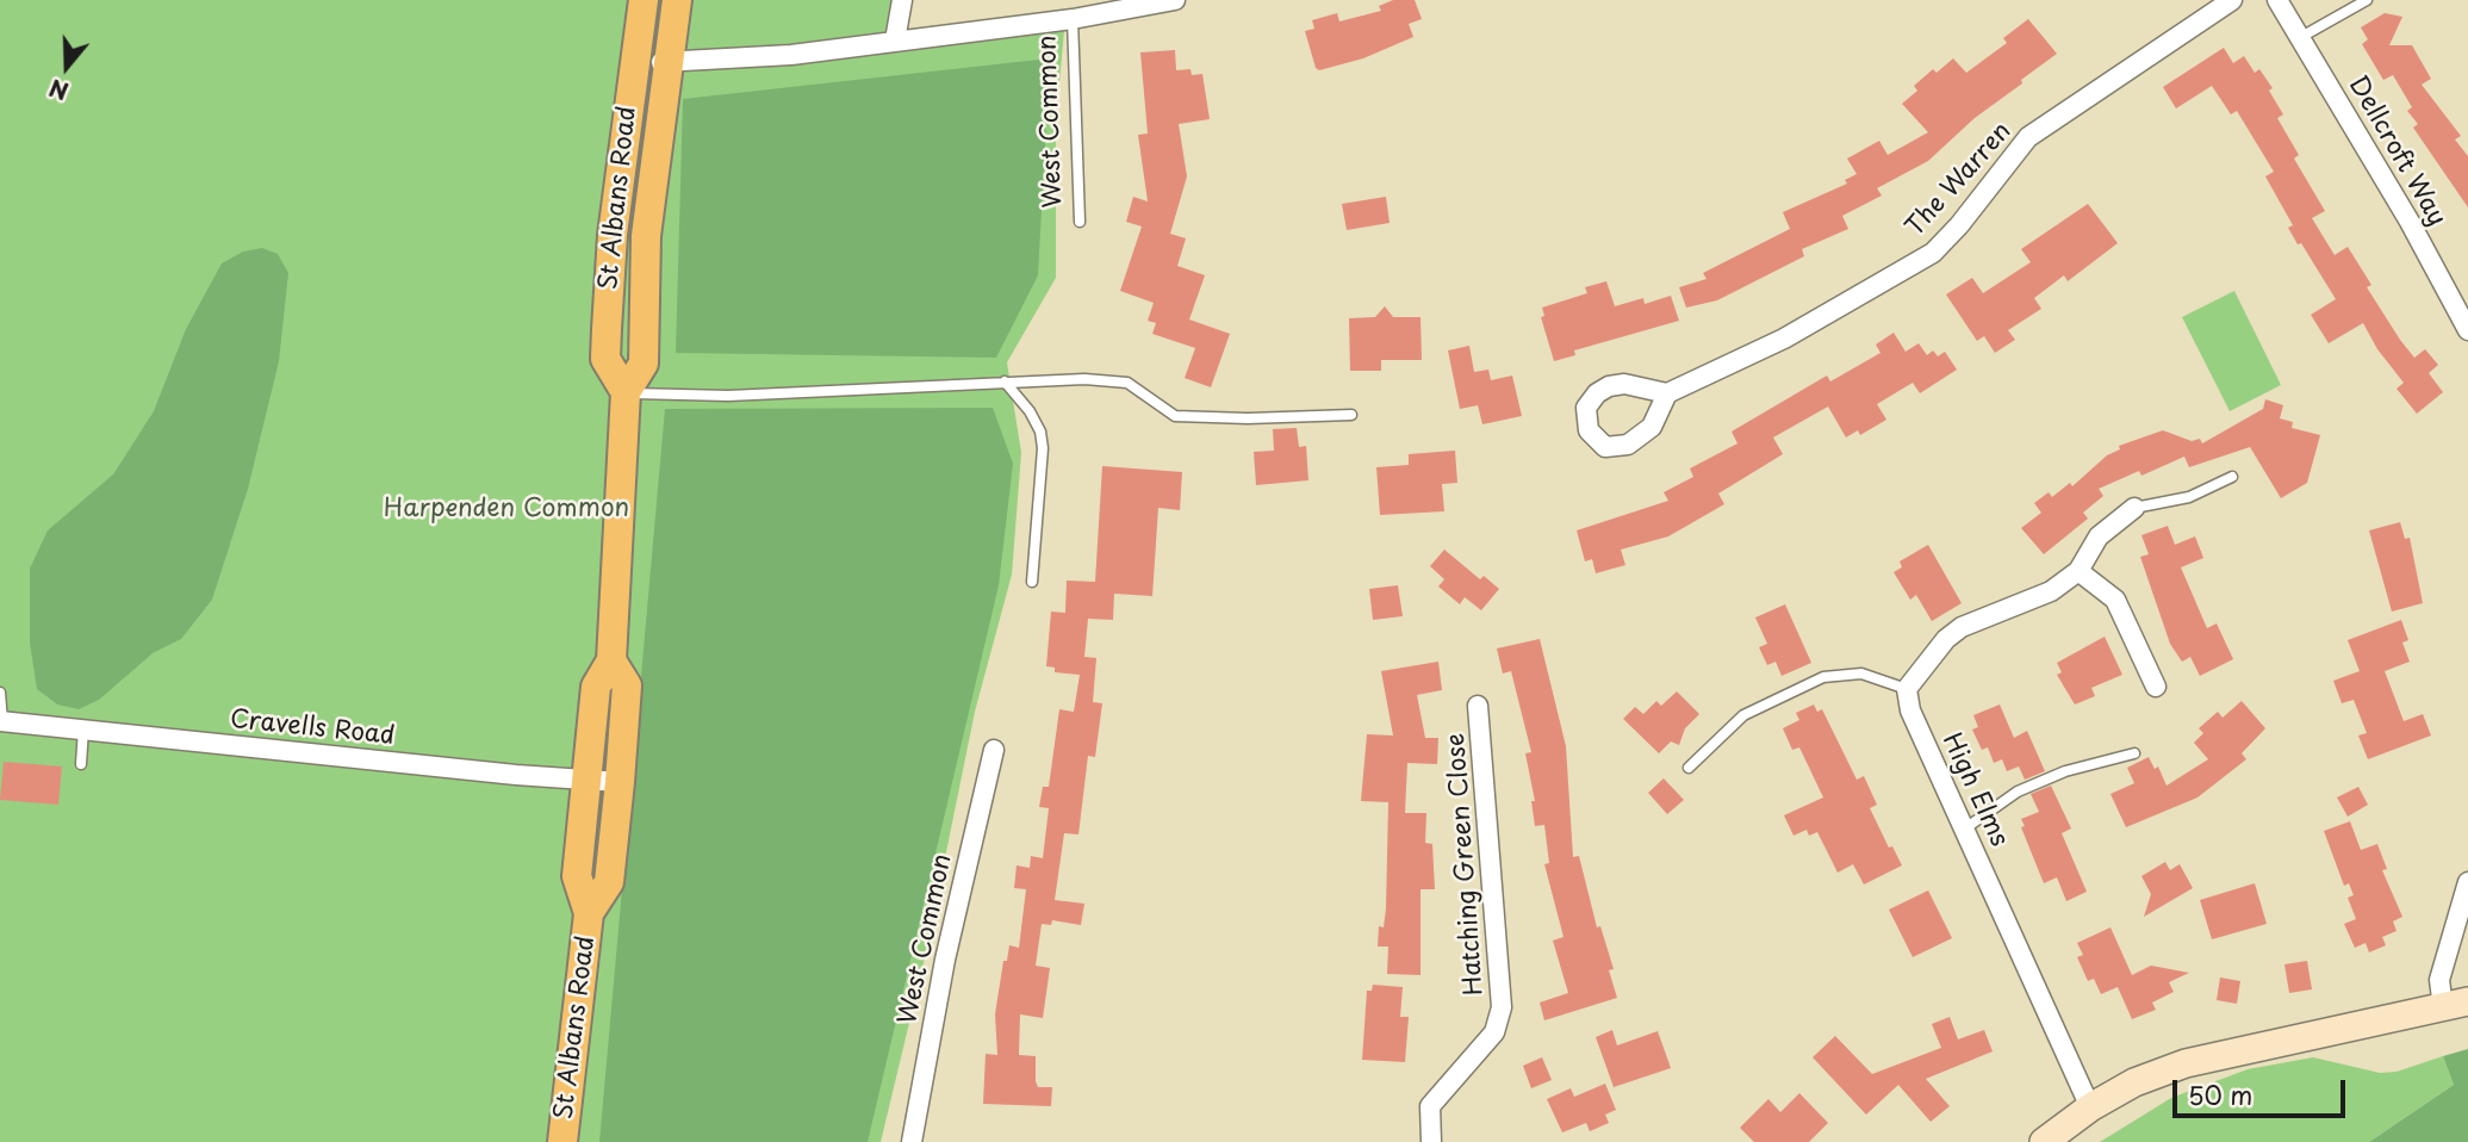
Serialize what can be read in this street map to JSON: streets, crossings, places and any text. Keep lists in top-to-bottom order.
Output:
{
  "streets": {
    "main road": ["St Albans Road"],
    "street": [
      "West Common",
      "Dellcroft Way",
      "The Warren",
      "Cravells Road",
      "High Elms",
      "Hatching Green Close"
    ]
  },
  "crossings": [
    ["St Albans Road", "Cravells Road"]
  ],
  "parks": ["Harpenden Common"],
  "scale_bar": "50 m",
  "north": "bottom"
}
